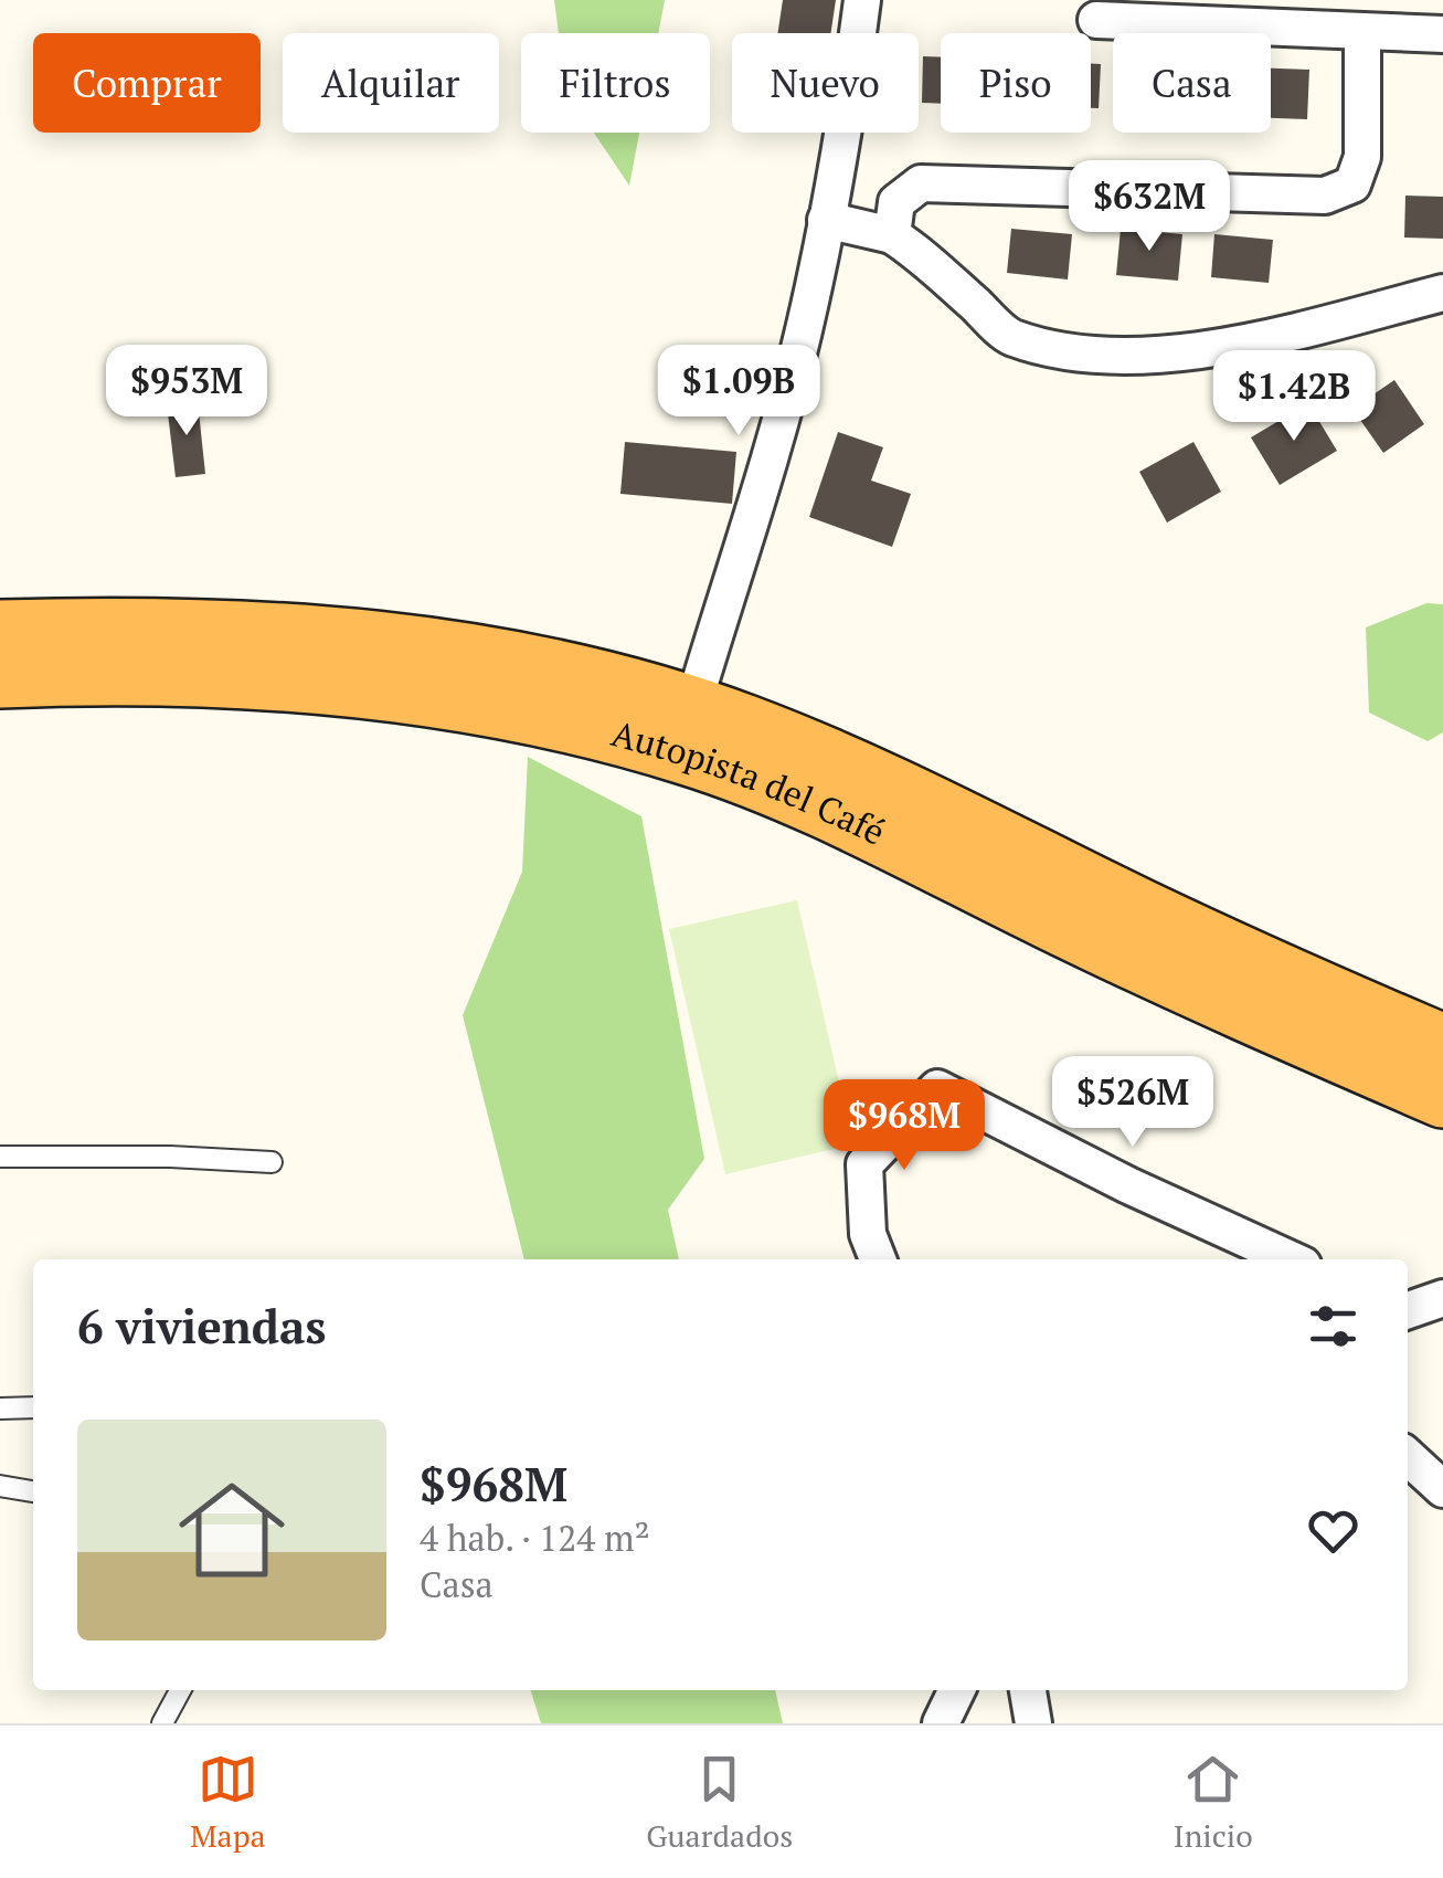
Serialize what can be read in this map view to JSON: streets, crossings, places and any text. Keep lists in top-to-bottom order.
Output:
{
  "streets": {
    "highway": ["Autopista del Café"]
  },
  "page": {
    "chip": [
      "Comprar",
      "Alquilar",
      "Filtros",
      "Nuevo",
      "Piso",
      "Casa"
    ],
    "price": [
      "$632M",
      "$953M",
      "$1.09B",
      "$1.42B",
      "$526M",
      "$968M"
    ],
    "heading": "6 viviendas",
    "list": [
      {
        "name": "$968M",
        "note": "4 hab. · 124 m² · Casa"
      }
    ],
    "tabs": ["Mapa", "Guardados", "Inicio"]
  }
}
